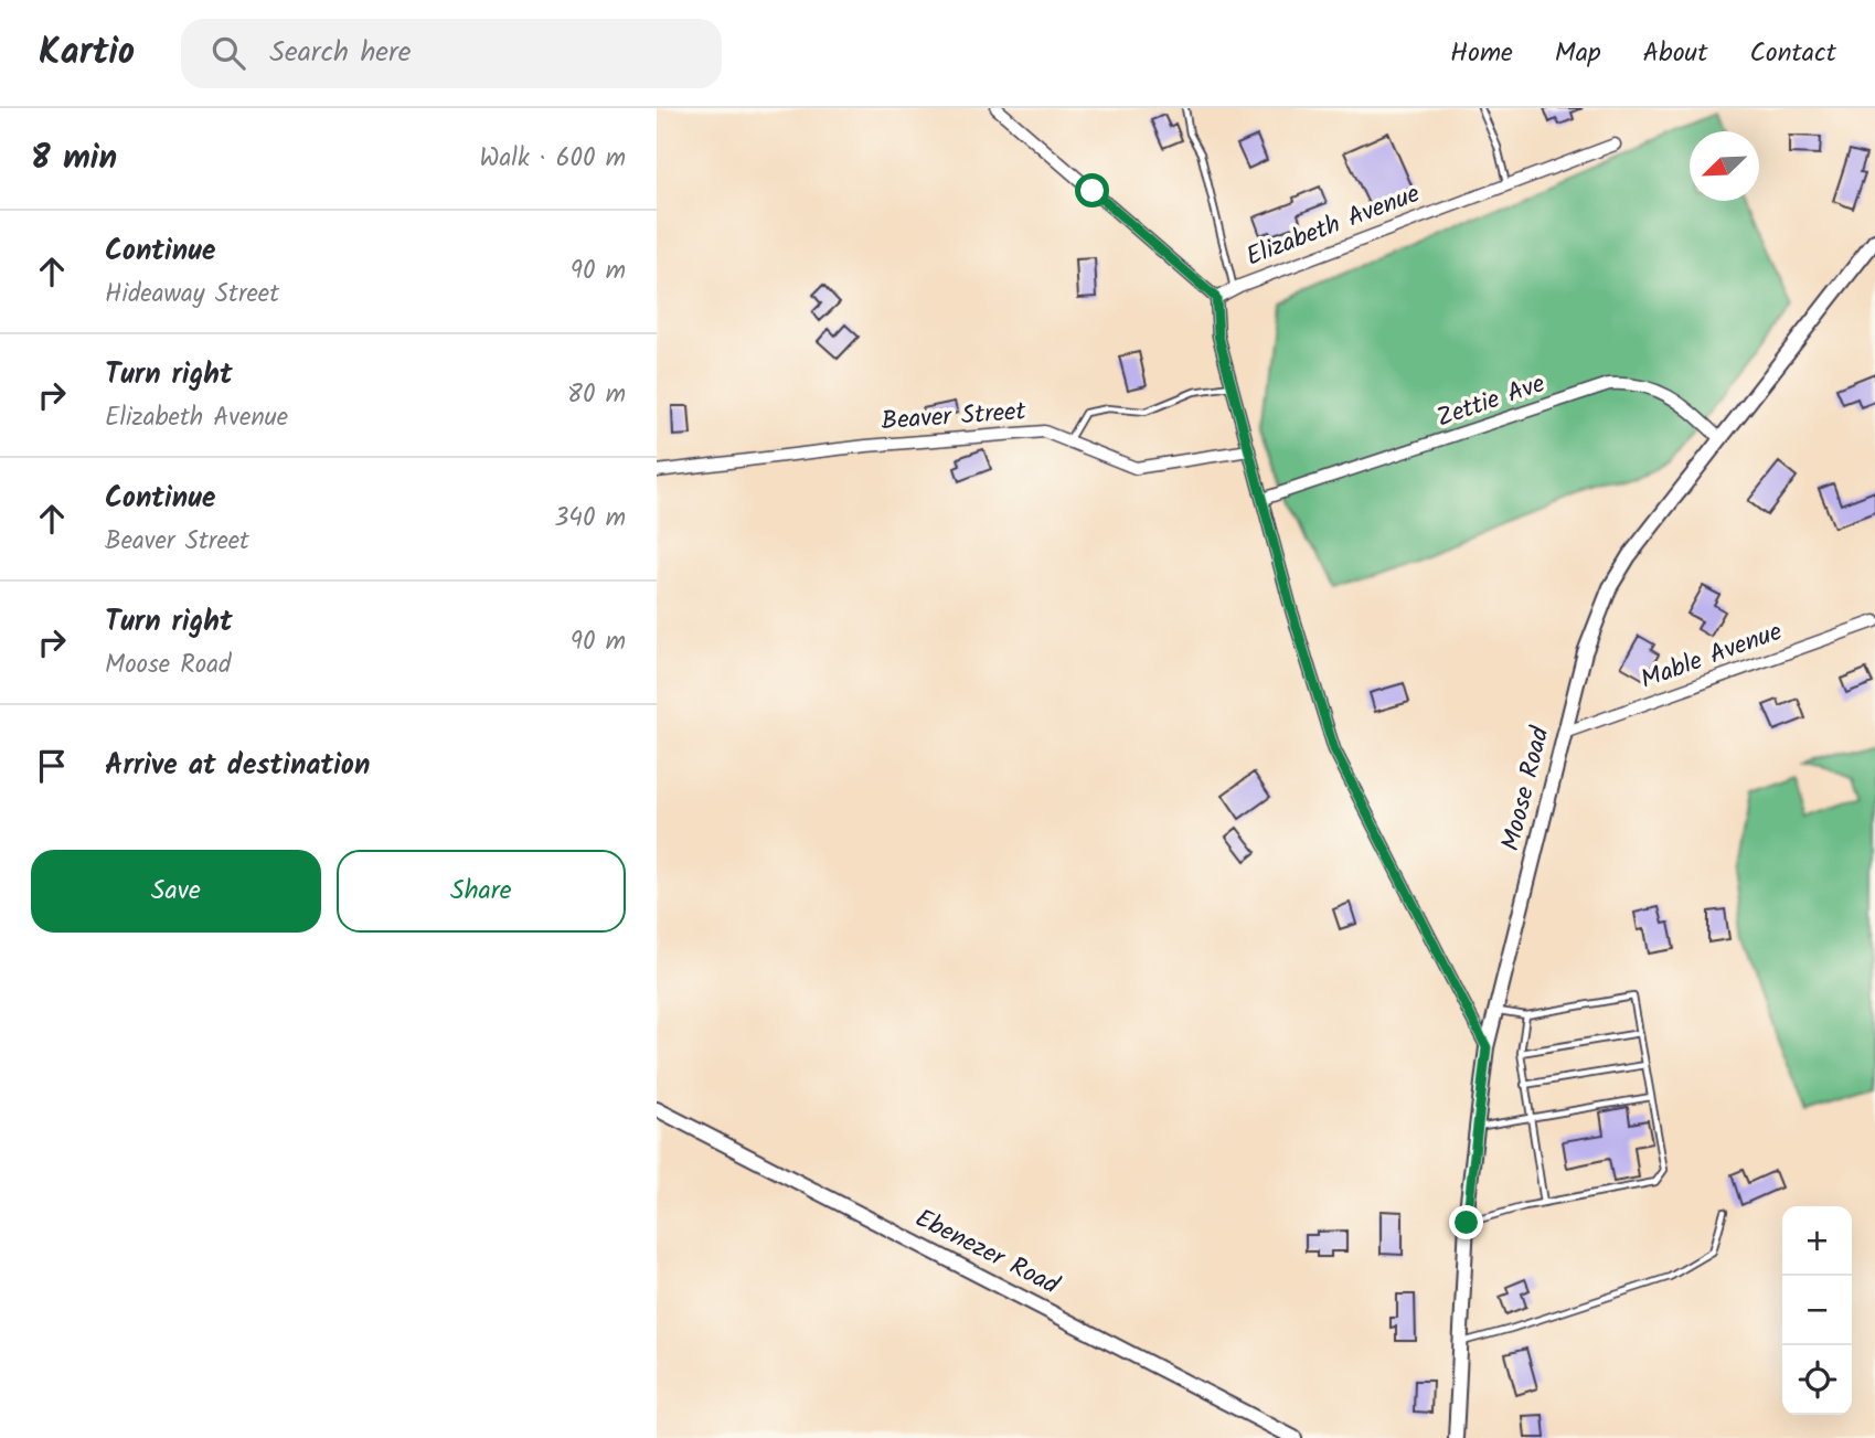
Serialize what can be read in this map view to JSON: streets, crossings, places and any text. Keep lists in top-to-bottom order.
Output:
{
  "streets": {
    "street": [
      "Elizabeth Avenue",
      "Zettie Ave",
      "Beaver Street",
      "Mable Avenue",
      "Moose Road",
      "Ebenezer Road"
    ]
  },
  "crossings": [
    ["Zettie Ave", "Moose Road"],
    ["Mable Avenue", "Moose Road"]
  ],
  "north": "bottom left",
  "page": {
    "header": "Kartio",
    "search": "Search here",
    "nav": [
      "Home",
      "Map",
      "About",
      "Contact"
    ],
    "heading": ["8 min", "Walk · 600 m"],
    "list": [
      ["Continue", "Hideaway Street", "90 m"],
      ["Turn right", "Elizabeth Avenue", "80 m"],
      ["Continue", "Beaver Street", "340 m"],
      ["Turn right", "Moose Road", "90 m"],
      "Arrive at destination"
    ],
    "buttons": ["Save", "Share"],
    "map_buttons": ["+", "−"]
  }
}
